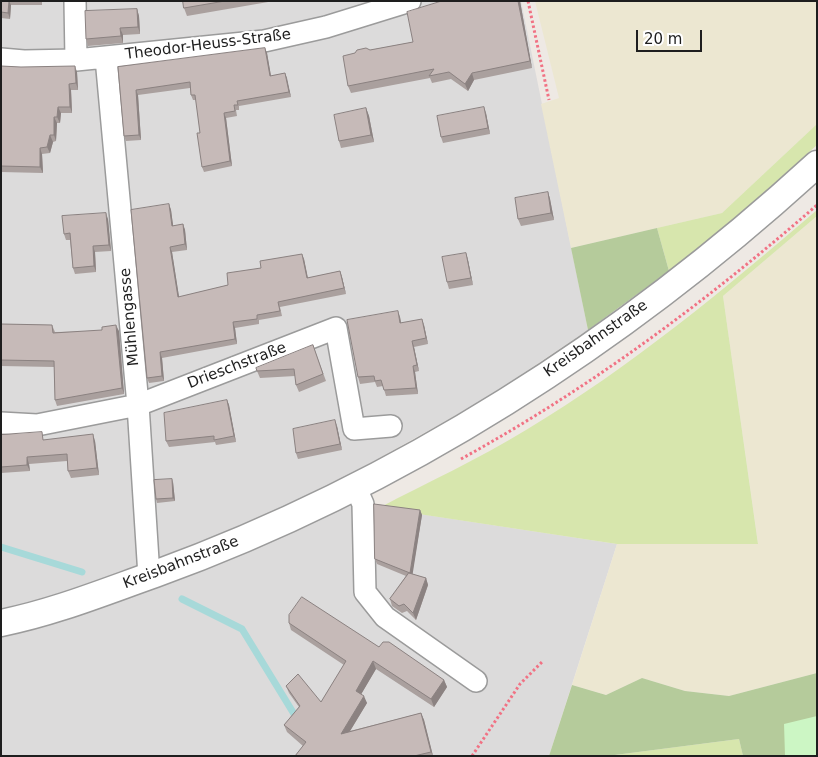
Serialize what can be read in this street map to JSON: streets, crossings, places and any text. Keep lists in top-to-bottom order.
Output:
{
  "streets": {
    "street": [
      "Theodor-Heuss-Straße",
      "Mühlengasse",
      "Kreisbahnstraße",
      "Drieschstraße"
    ]
  },
  "crossings": [
    ["Theodor-Heuss-Straße", "Mühlengasse"],
    ["Mühlengasse", "Kreisbahnstraße"],
    ["Mühlengasse", "Drieschstraße"]
  ],
  "scale_bar": "20 m"
}
